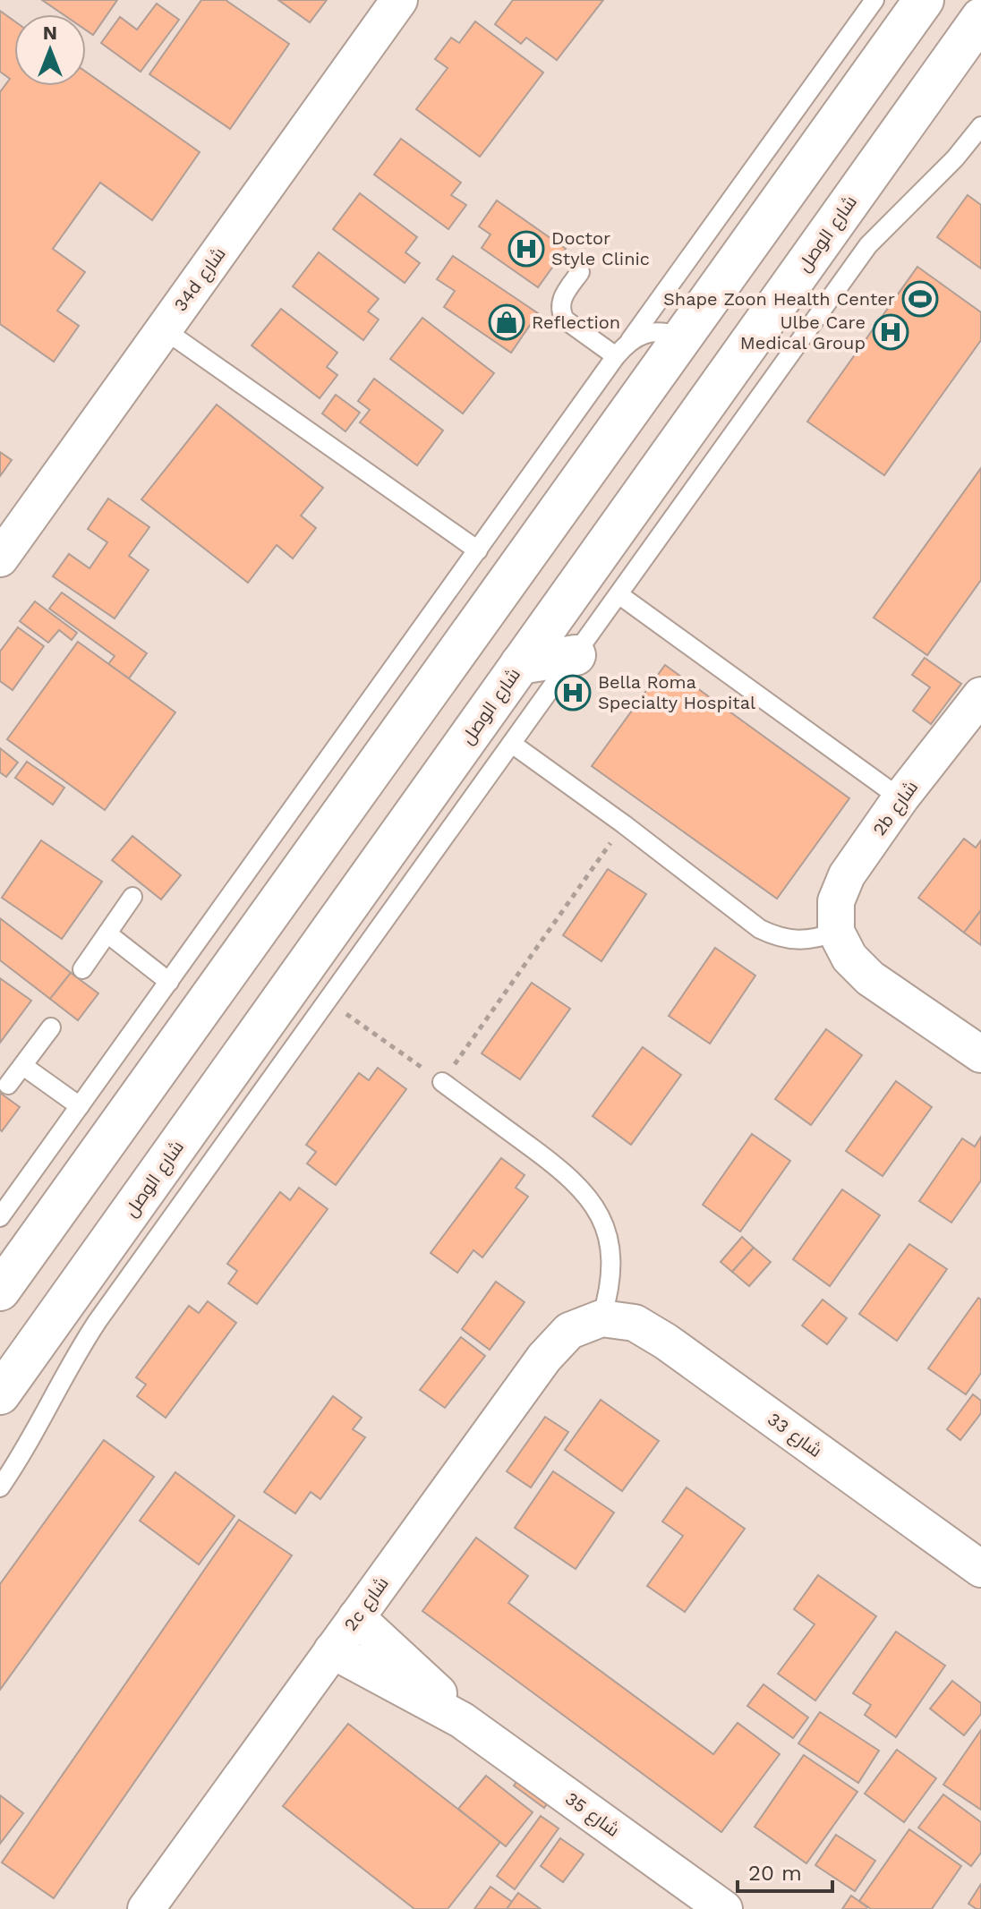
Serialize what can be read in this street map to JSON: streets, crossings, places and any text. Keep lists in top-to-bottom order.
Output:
{
  "streets": {
    "main road": ["شارع الوصل"],
    "street": [
      "34d شارع",
      "2b شارع",
      "شارع 33",
      "2c شارع",
      "شارع 35"
    ]
  },
  "crossings": [
    ["شارع 33", "2c شارع"],
    ["2c شارع", "شارع 35"]
  ],
  "places": {
    "hospital": ["Doctor Style Clinic", "Ulbe Care Medical Group", "Bella Roma Specialty Hospital"],
    "sports": ["Shape Zoon Health Center"],
    "shop": ["Reflection"]
  },
  "scale_bar": "20 m",
  "north": "top"
}
